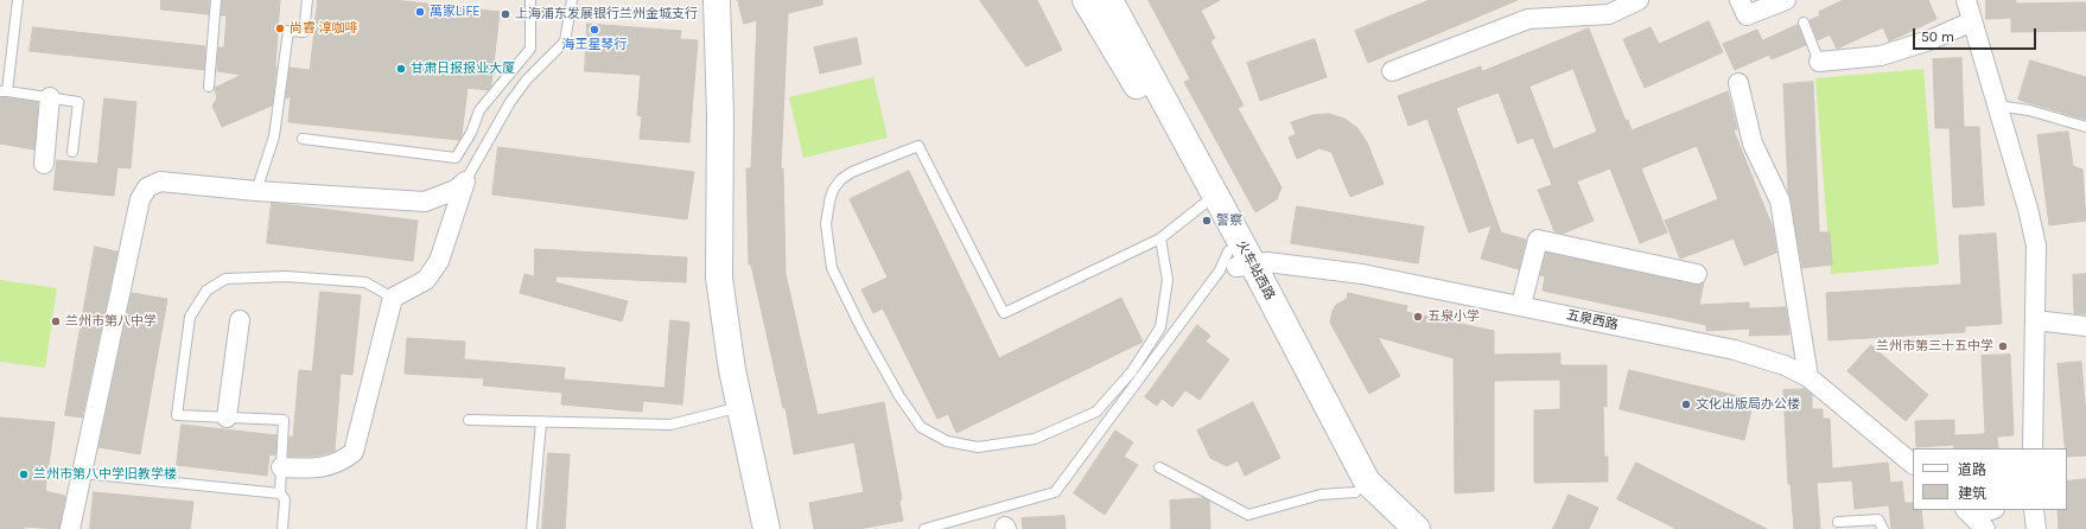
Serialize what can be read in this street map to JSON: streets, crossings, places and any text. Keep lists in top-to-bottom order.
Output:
{
  "streets": {
    "main road": ["火车站西路"],
    "street": ["五泉西路"]
  },
  "crossings": [
    ["火车站西路", "五泉西路"]
  ],
  "places": [
    "萬家LiFE",
    "上海浦东发展银行兰州金城支行",
    "尚睿 淳咖啡",
    "海王星琴行",
    "甘肃日报报业大厦",
    "警察",
    "五泉小学",
    "兰州市第八中学",
    "兰州市第三十五中学",
    "文化出版局办公楼",
    "兰州市第八中学旧教学楼"
  ],
  "legend": ["道路", "建筑"],
  "scale_bar": "50 m"
}
